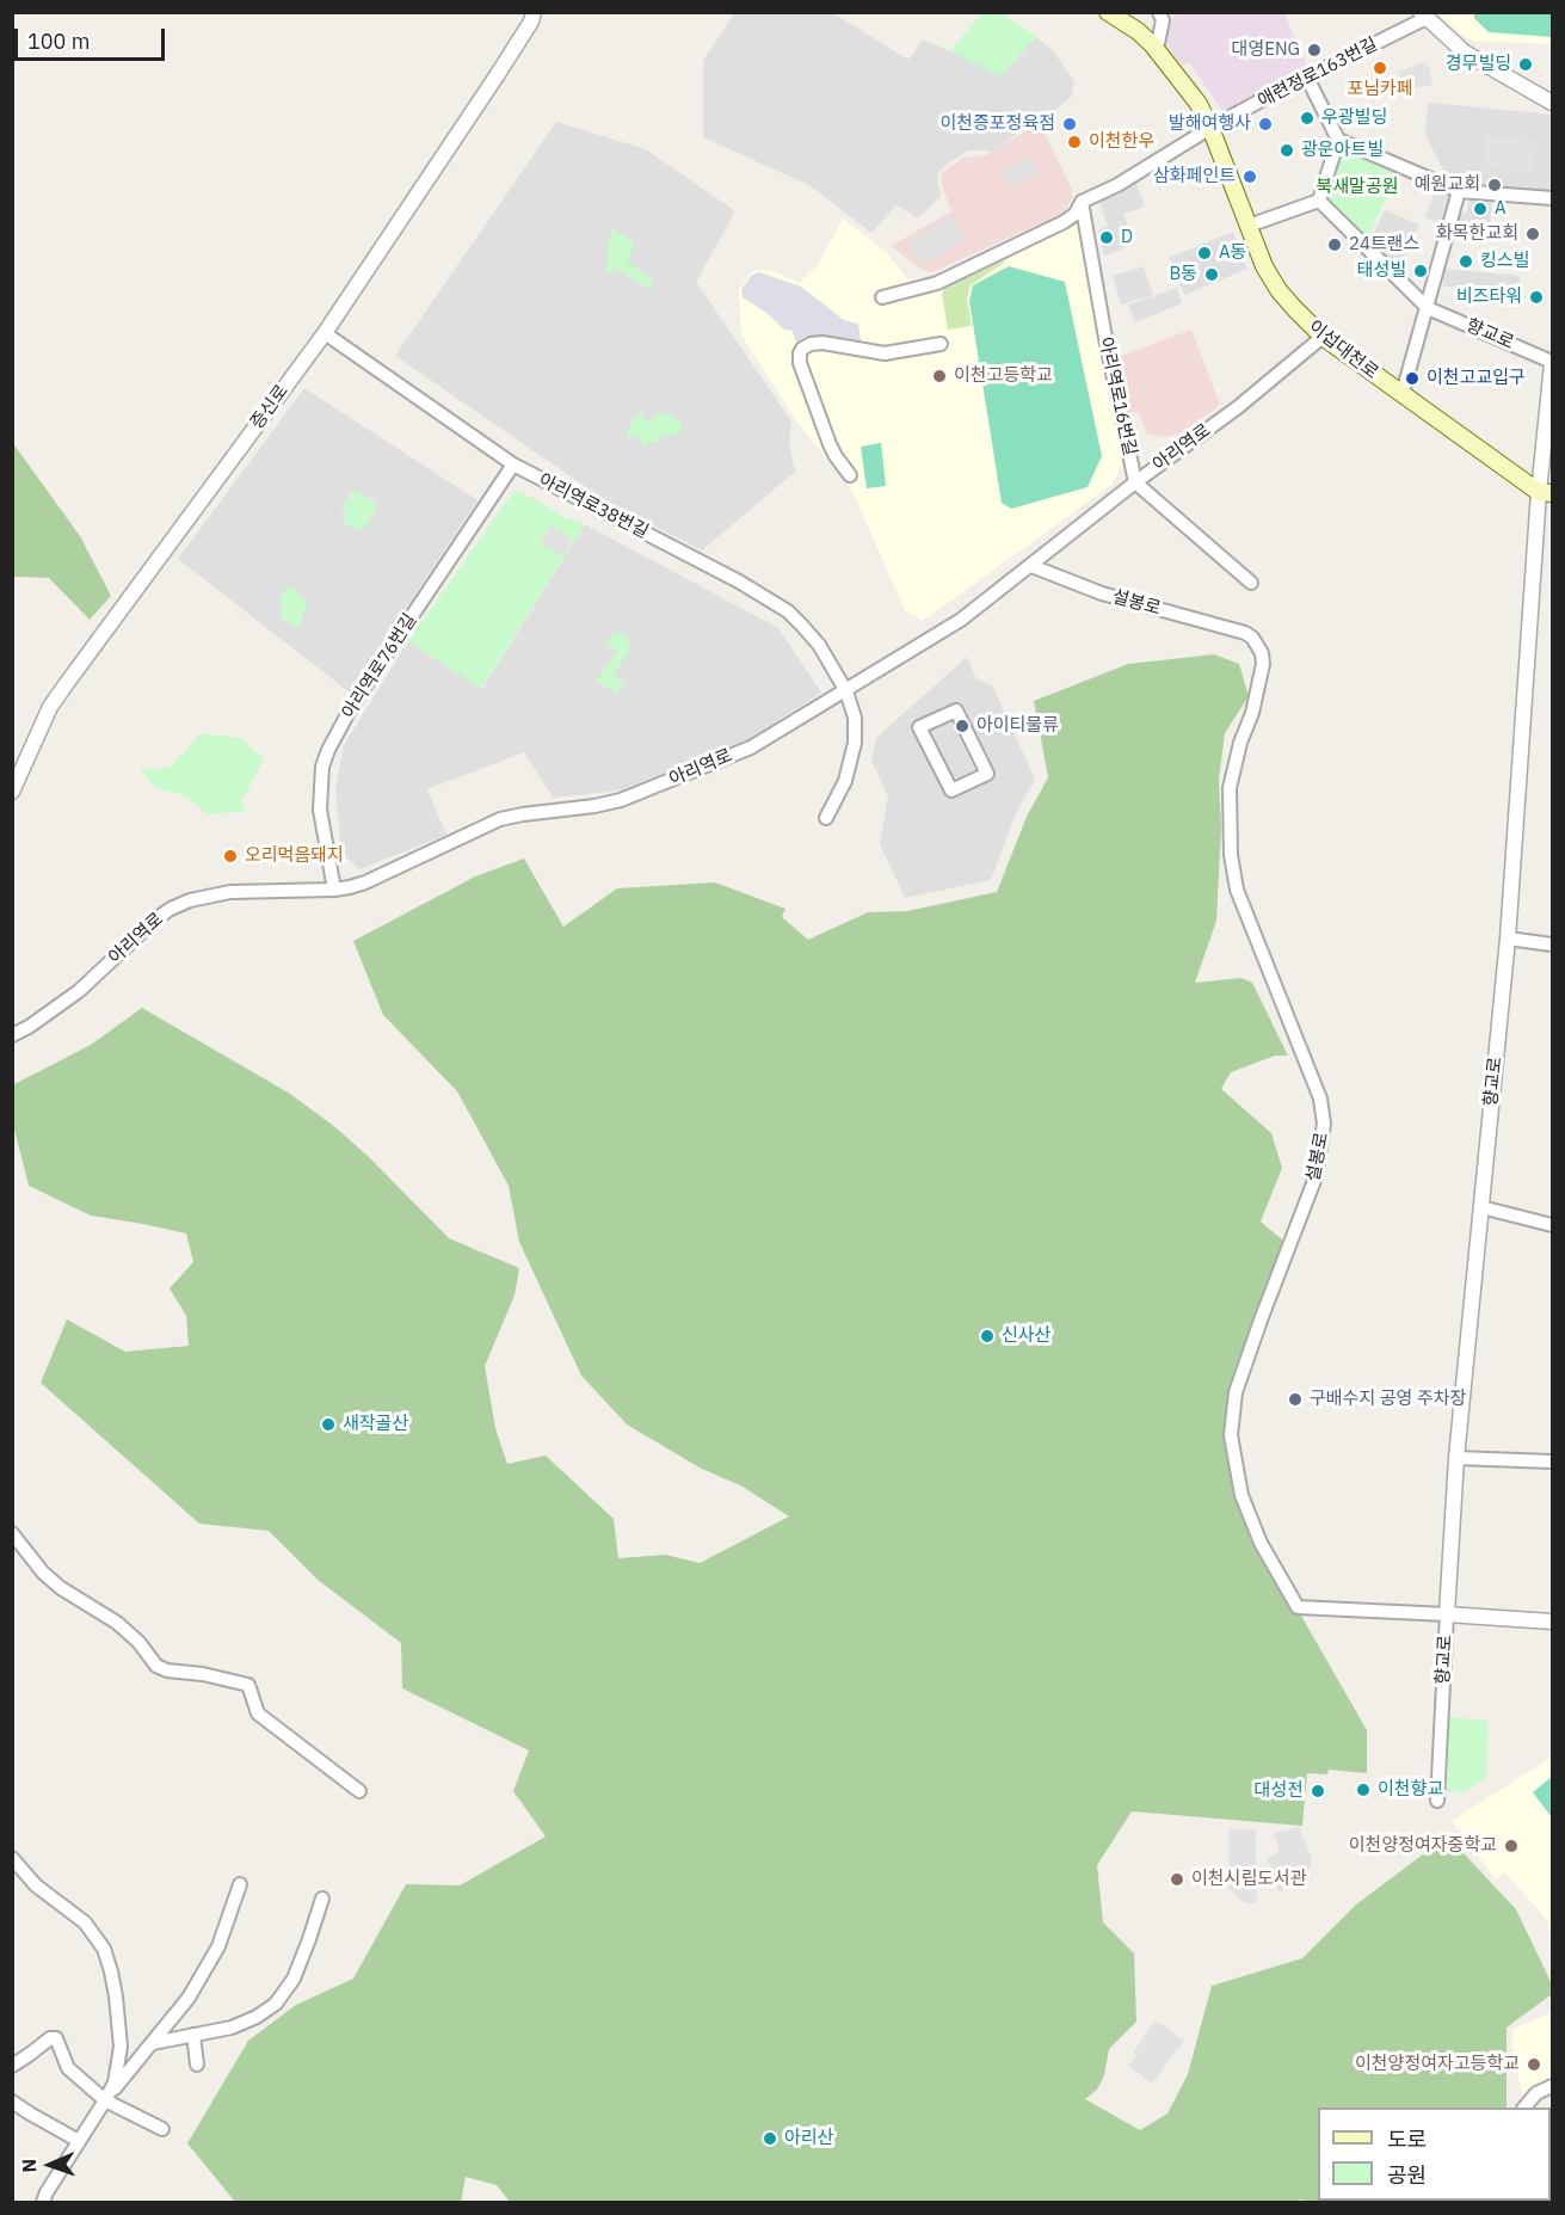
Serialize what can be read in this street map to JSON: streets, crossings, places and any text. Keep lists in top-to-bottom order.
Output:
{
  "streets": {
    "main road": ["이섭대천로"],
    "street": [
      "애련정로163번길",
      "향교로",
      "아리역로16번길",
      "증신로",
      "아리역로",
      "아리역로38번길",
      "설봉로",
      "아리역로76번길"
    ]
  },
  "crossings": [
    ["애련정로163번길", "이섭대천로"],
    ["애련정로163번길", "아리역로16번길"],
    ["향교로", "이섭대천로"],
    ["향교로", "설봉로"],
    ["이섭대천로", "아리역로"],
    ["아리역로16번길", "아리역로"],
    ["증신로", "아리역로38번길"],
    ["아리역로", "아리역로38번길"],
    ["아리역로", "설봉로"],
    ["아리역로", "아리역로76번길"],
    ["아리역로38번길", "아리역로76번길"]
  ],
  "parks": ["북새말공원"],
  "places": [
    "대영ENG",
    "경무빌딩",
    "포님카페",
    "우광빌딩",
    "이천증포정육점",
    "발해여행사",
    "이천한우",
    "광운아트빌",
    "삼화페인트",
    "예원교회",
    "A",
    "화목한교회",
    "D",
    "24트랜스",
    "A동",
    "킹스빌",
    "태성빌",
    "B동",
    "비즈타워",
    "이천고등학교",
    "이천고교입구",
    "아이티물류",
    "오리먹음돼지",
    "신사산",
    "구배수지 공영 주차장",
    "새작골산",
    "이천향교",
    "대성전",
    "이천양정여자중학교",
    "이천시립도서관",
    "이천양정여자고등학교",
    "아리산"
  ],
  "legend": ["도로", "공원"],
  "scale_bar": "100 m",
  "north": "left"
}
